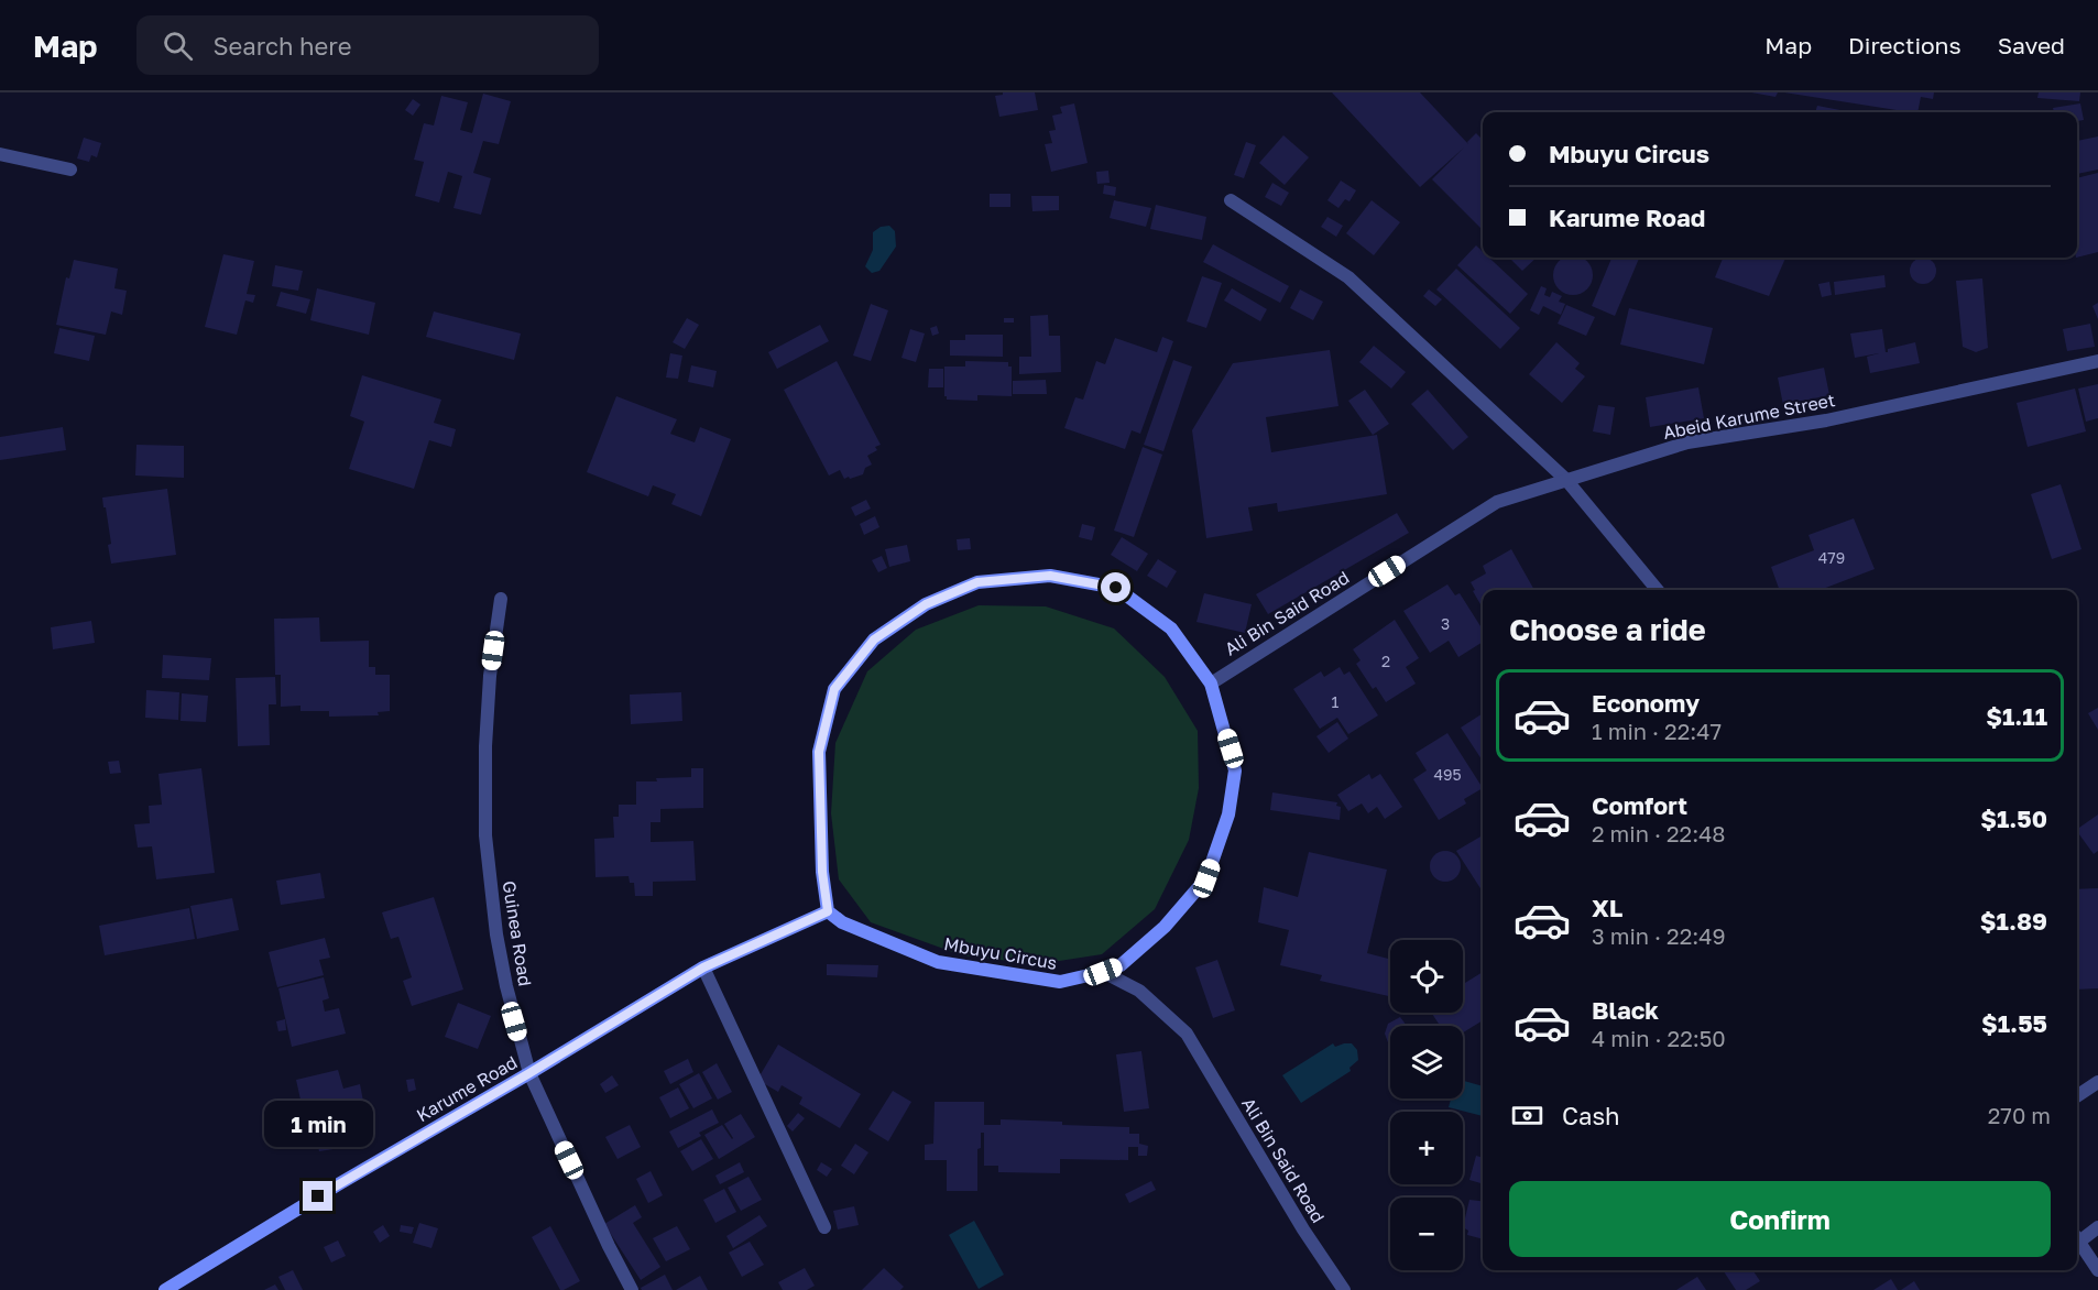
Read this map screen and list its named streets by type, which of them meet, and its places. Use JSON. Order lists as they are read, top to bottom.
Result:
{
  "streets": {
    "street": [
      "Abeid Karume Street",
      "Ali Bin Said Road",
      "Guinea Road",
      "Mbuyu Circus",
      "Karume Road"
    ]
  },
  "crossings": [
    ["Abeid Karume Street", "Ali Bin Said Road"],
    ["Ali Bin Said Road", "Mbuyu Circus"],
    ["Guinea Road", "Karume Road"],
    ["Mbuyu Circus", "Karume Road"]
  ],
  "house_numbers": [
    "479",
    "3",
    "2",
    "1",
    "495"
  ],
  "page": {
    "header": "Map",
    "search": "Search here",
    "nav": ["Map", "Directions", "Saved"],
    "banner": ["Mbuyu Circus", "Karume Road"],
    "heading": "Choose a ride",
    "list": [
      {
        "name": "Economy",
        "note": "1 min · 22:47",
        "value": "$1.11"
      },
      {
        "name": "Comfort",
        "note": "2 min · 22:48",
        "value": "$1.50"
      },
      {
        "name": "XL",
        "note": "3 min · 22:49",
        "value": "$1.89"
      },
      {
        "name": "Black",
        "note": "4 min · 22:50",
        "value": "$1.55"
      }
    ],
    "map_buttons": ["+", "−"],
    "pay": ["Cash", "270 m"],
    "bubble": "1 min",
    "buttons": "Confirm"
  }
}
